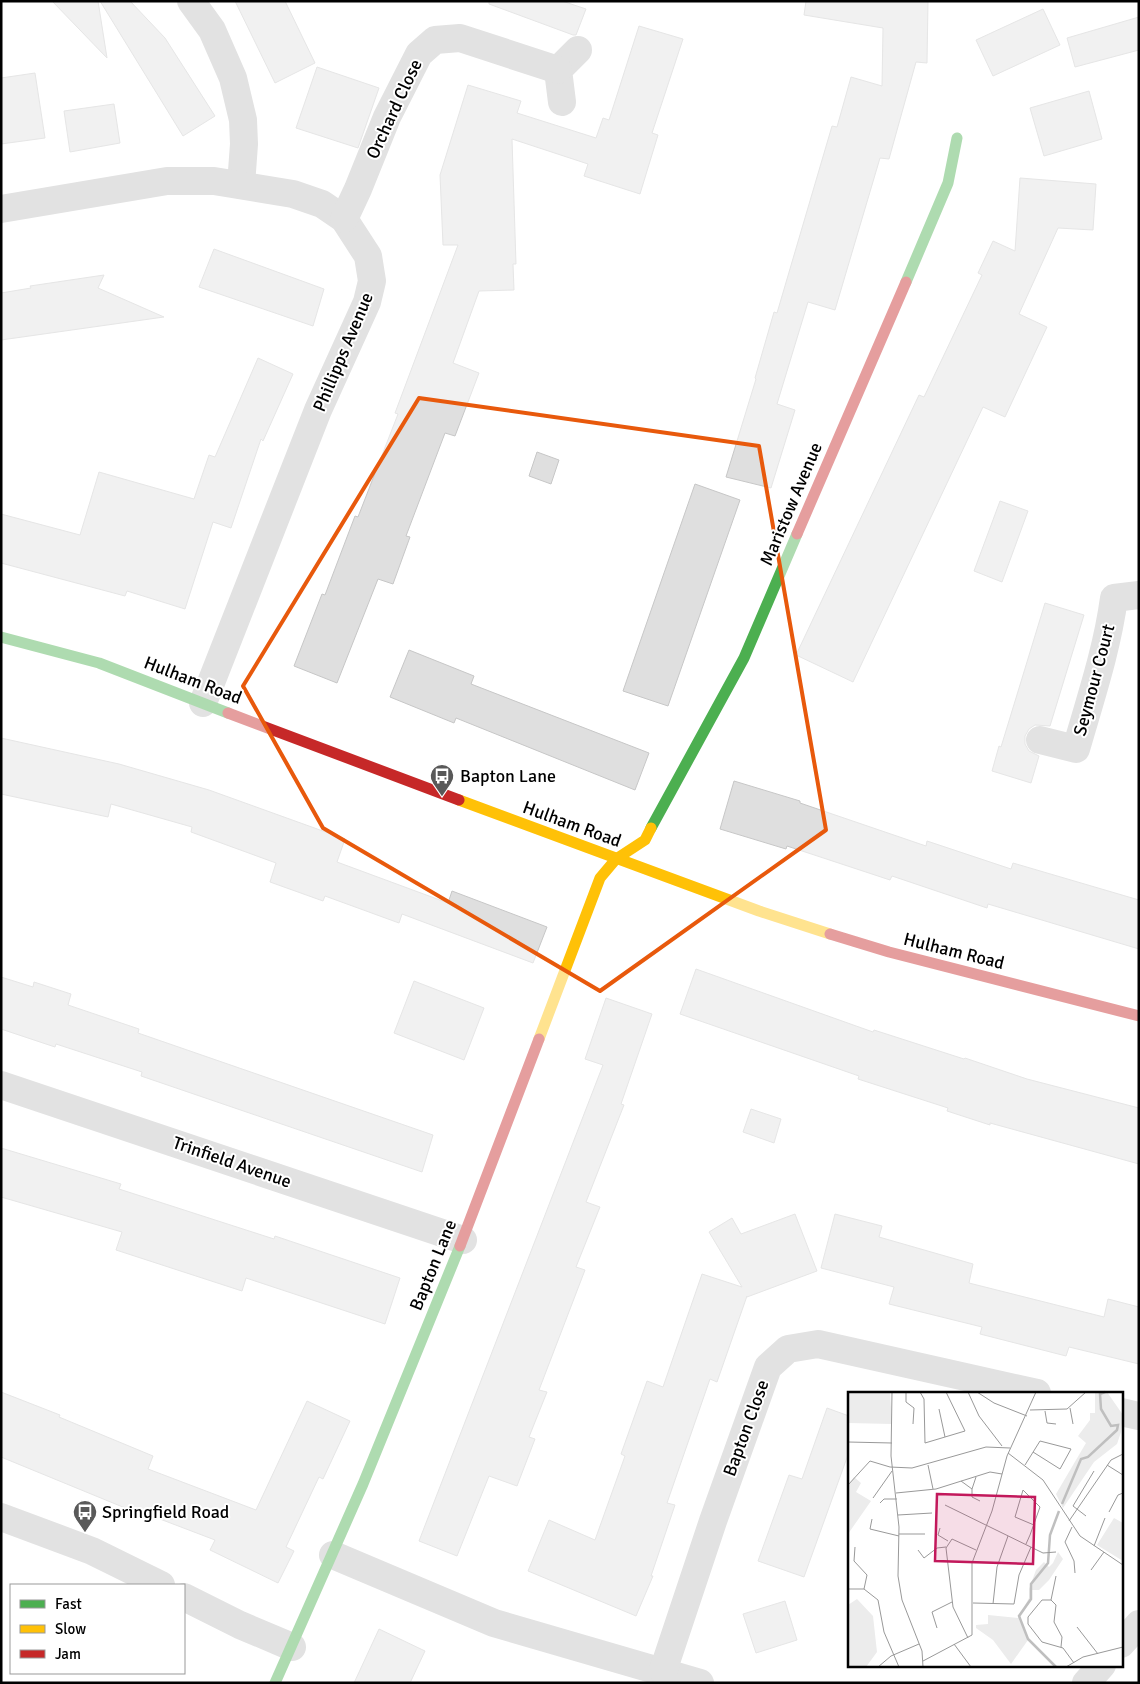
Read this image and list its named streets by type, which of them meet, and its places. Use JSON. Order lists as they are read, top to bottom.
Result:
{
  "streets": {
    "street": [
      "Orchard Close",
      "Phillipps Avenue",
      "Maristow Avenue",
      "Hulham Road",
      "Seymour Court",
      "Trinfield Avenue",
      "Bapton Lane",
      "Bapton Close"
    ]
  },
  "crossings": [
    ["Orchard Close", "Phillipps Avenue"],
    ["Phillipps Avenue", "Hulham Road"],
    ["Maristow Avenue", "Hulham Road"],
    ["Maristow Avenue", "Bapton Lane"],
    ["Hulham Road", "Bapton Lane"],
    ["Trinfield Avenue", "Bapton Lane"]
  ],
  "places": {
    "bus stop": ["Bapton Lane", "Springfield Road"]
  },
  "legend": ["Fast", "Slow", "Jam"]
}
